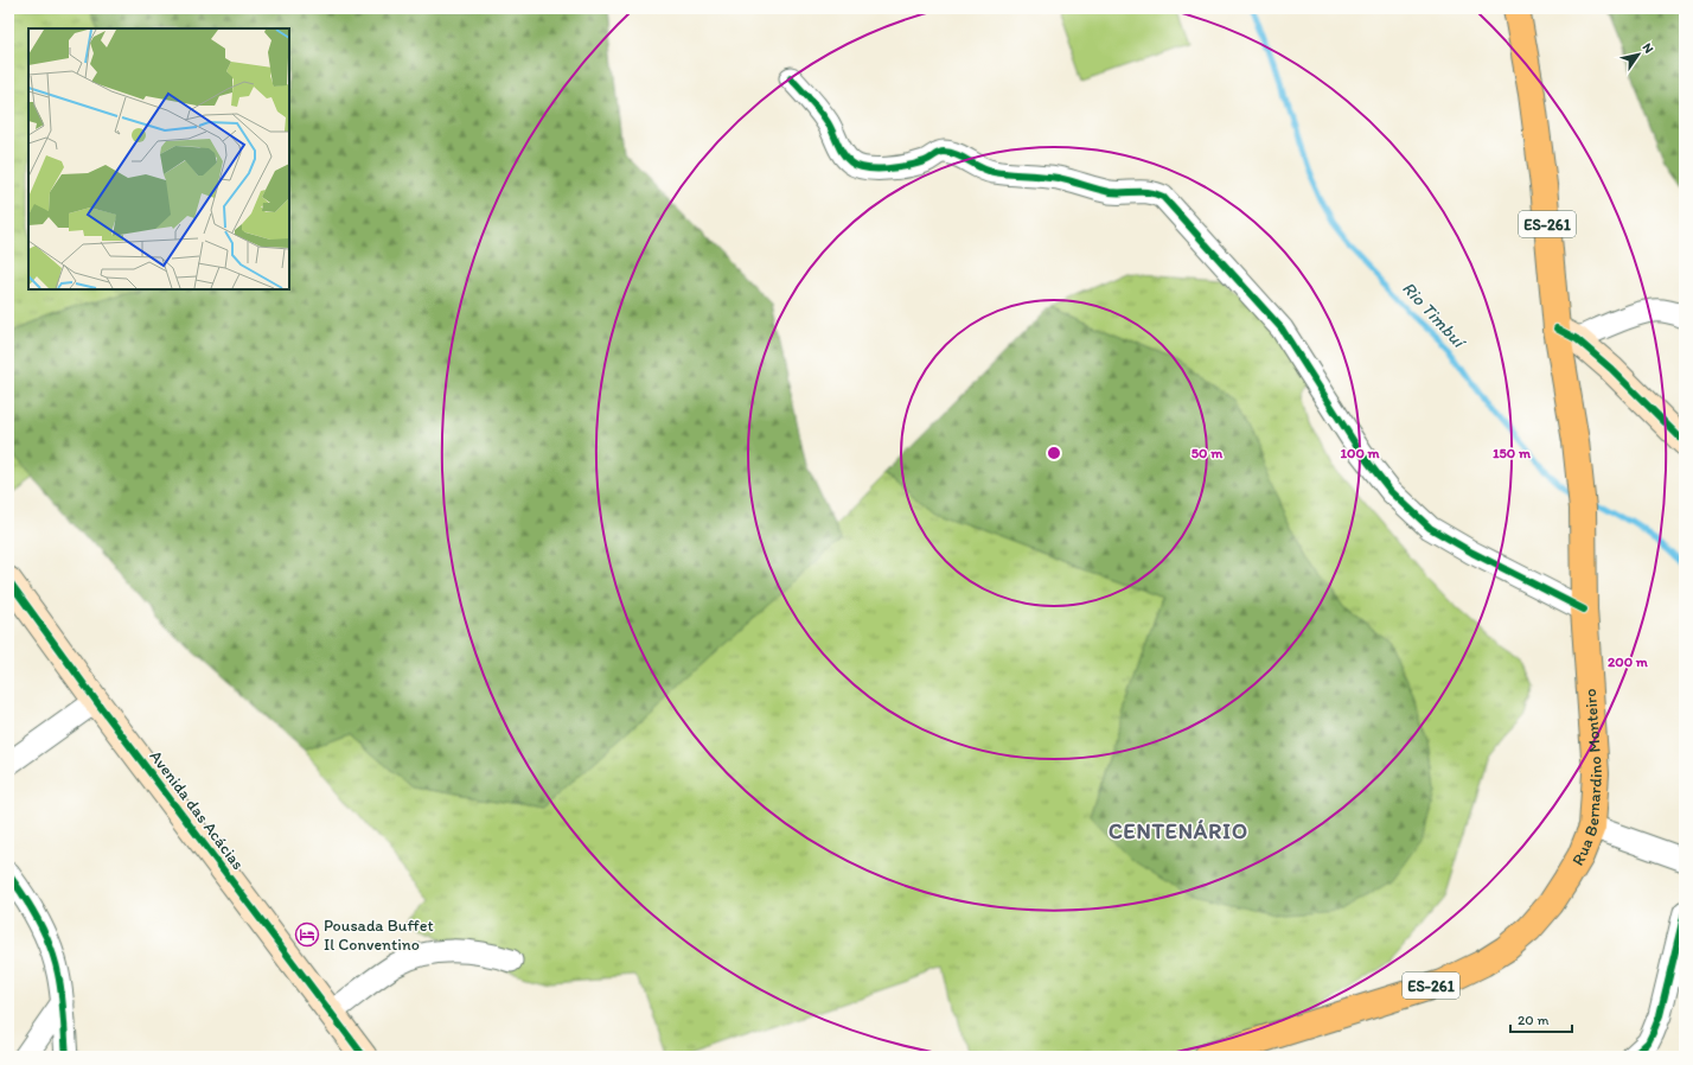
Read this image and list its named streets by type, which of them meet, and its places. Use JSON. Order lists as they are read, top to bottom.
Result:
{
  "streets": {
    "main road": ["ES-261", "Rua Bernardino Monteiro"],
    "street": ["Avenida das Acácias"]
  },
  "districts": ["CENTENÁRIO"],
  "water": ["Rio Timbuí"],
  "places": {
    "hotel": ["Pousada Buffet Il Conventino"]
  },
  "scale_bar": "20 m",
  "north": "top right",
  "rings": [
    "50 m",
    "100 m",
    "150 m",
    "200 m"
  ]
}
